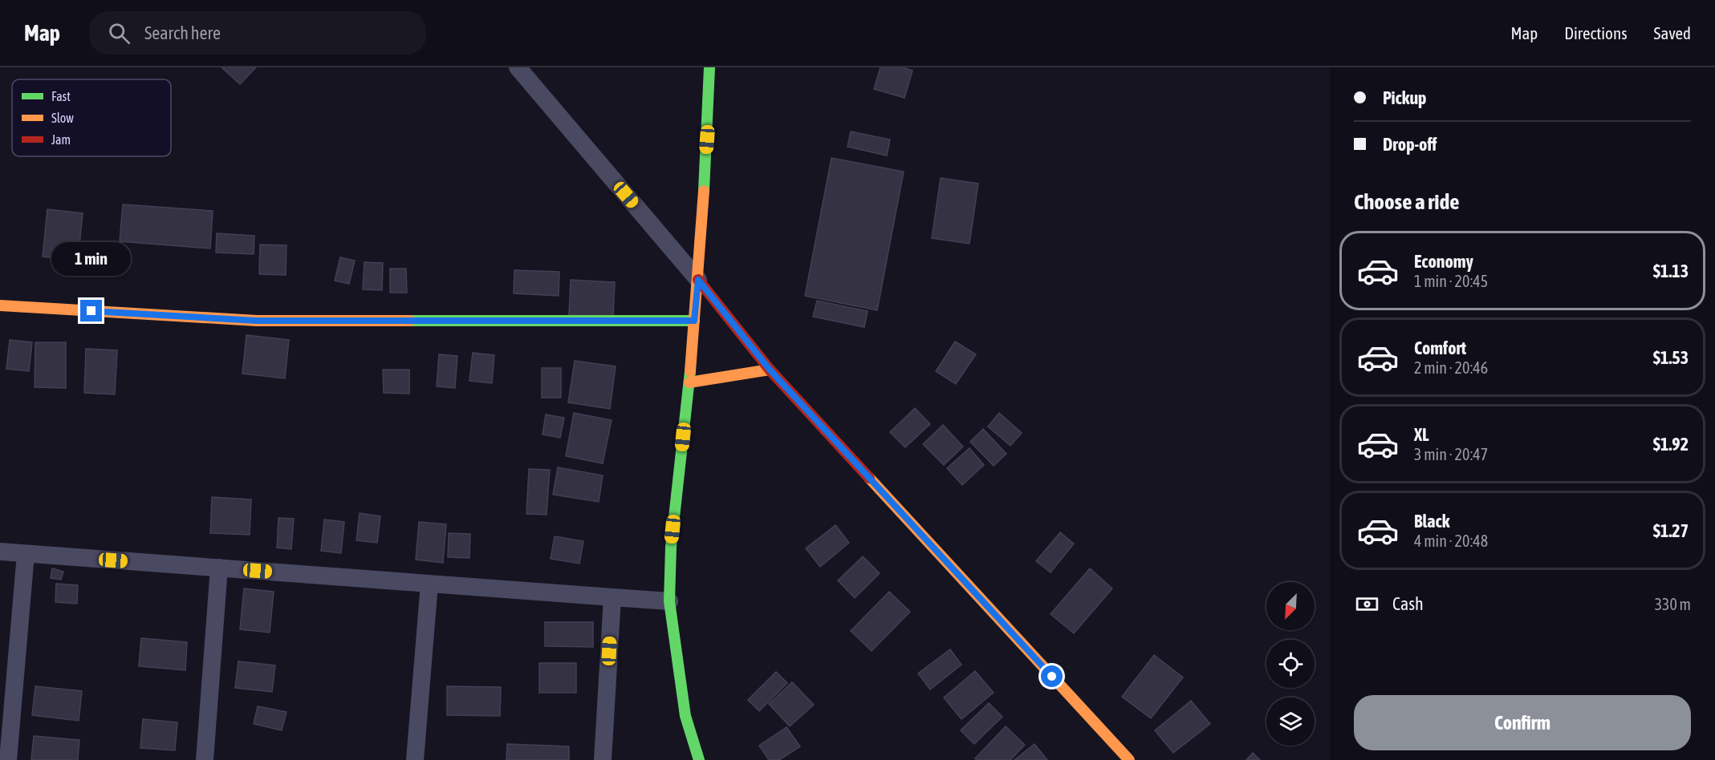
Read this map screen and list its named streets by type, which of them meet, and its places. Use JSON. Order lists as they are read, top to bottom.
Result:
{
  "legend": ["Fast", "Slow", "Jam"],
  "north": "bottom left",
  "page": {
    "header": "Map",
    "search": "Search here",
    "nav": ["Map", "Directions", "Saved"],
    "banner": ["Pickup", "Drop-off"],
    "heading": "Choose a ride",
    "list": [
      {
        "name": "Economy",
        "note": "1 min · 20:45",
        "value": "$1.13"
      },
      {
        "name": "Comfort",
        "note": "2 min · 20:46",
        "value": "$1.53"
      },
      {
        "name": "XL",
        "note": "3 min · 20:47",
        "value": "$1.92"
      },
      {
        "name": "Black",
        "note": "4 min · 20:48",
        "value": "$1.27"
      }
    ],
    "bubble": "1 min",
    "pay": ["Cash", "330 m"],
    "buttons": "Confirm"
  }
}
